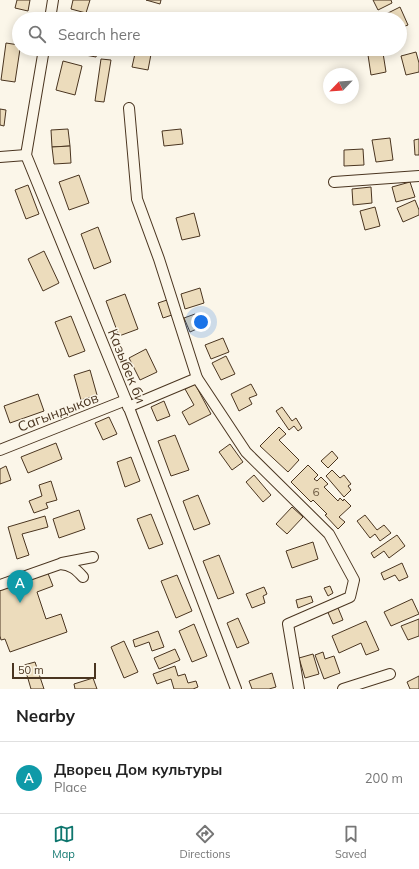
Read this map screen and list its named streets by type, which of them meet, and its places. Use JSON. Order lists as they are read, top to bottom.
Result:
{
  "streets": {
    "street": ["Казыбек би", "Сагындыков"]
  },
  "crossings": [
    ["Казыбек би", "Сагындыков"]
  ],
  "house_numbers": ["6"],
  "scale_bar": "50 m",
  "north": "bottom left",
  "page": {
    "search": "Search here",
    "pins": "A",
    "scale": "50 m",
    "heading": "Nearby",
    "list": [
      {
        "mark": "A",
        "name": "Дворец Дом культуры",
        "note": "Place",
        "value": "200 m"
      }
    ],
    "nav": ["Map", "Directions", "Saved"]
  }
}
